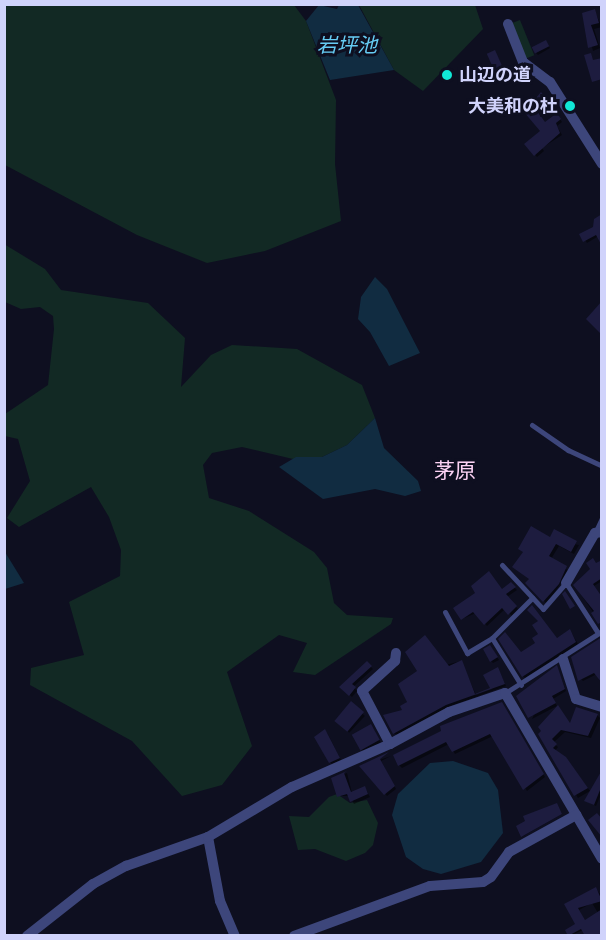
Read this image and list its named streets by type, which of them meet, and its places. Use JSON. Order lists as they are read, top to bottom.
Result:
{
  "districts": ["茅原"],
  "water": ["岩坪池"],
  "places": ["山辺の道", "大美和の杜"]
}
